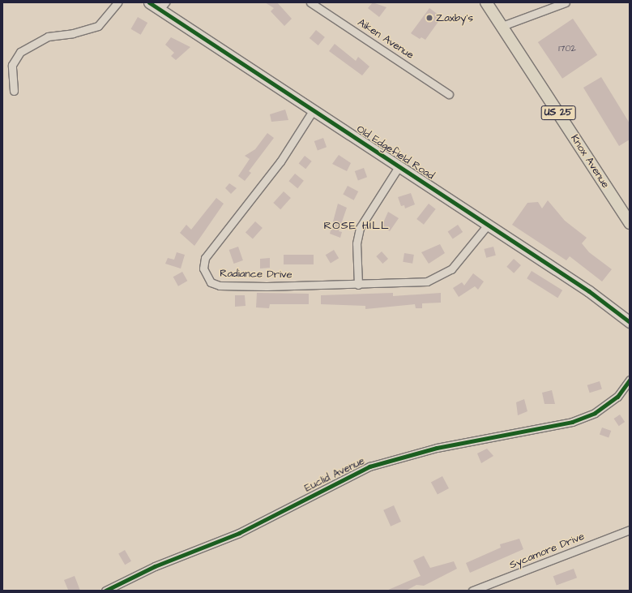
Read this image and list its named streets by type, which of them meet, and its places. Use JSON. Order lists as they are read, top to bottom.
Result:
{
  "streets": {
    "main road": ["US 25", "Knox Avenue"],
    "street": [
      "Aiken Avenue",
      "Old Edgefield Road",
      "Radiance Drive",
      "Euclid Avenue",
      "Sycamore Drive"
    ]
  },
  "crossings": [
    ["Old Edgefield Road", "Radiance Drive"]
  ],
  "districts": ["ROSE HILL"],
  "places": ["Zaxby's"],
  "house_numbers": ["1702"]
}
